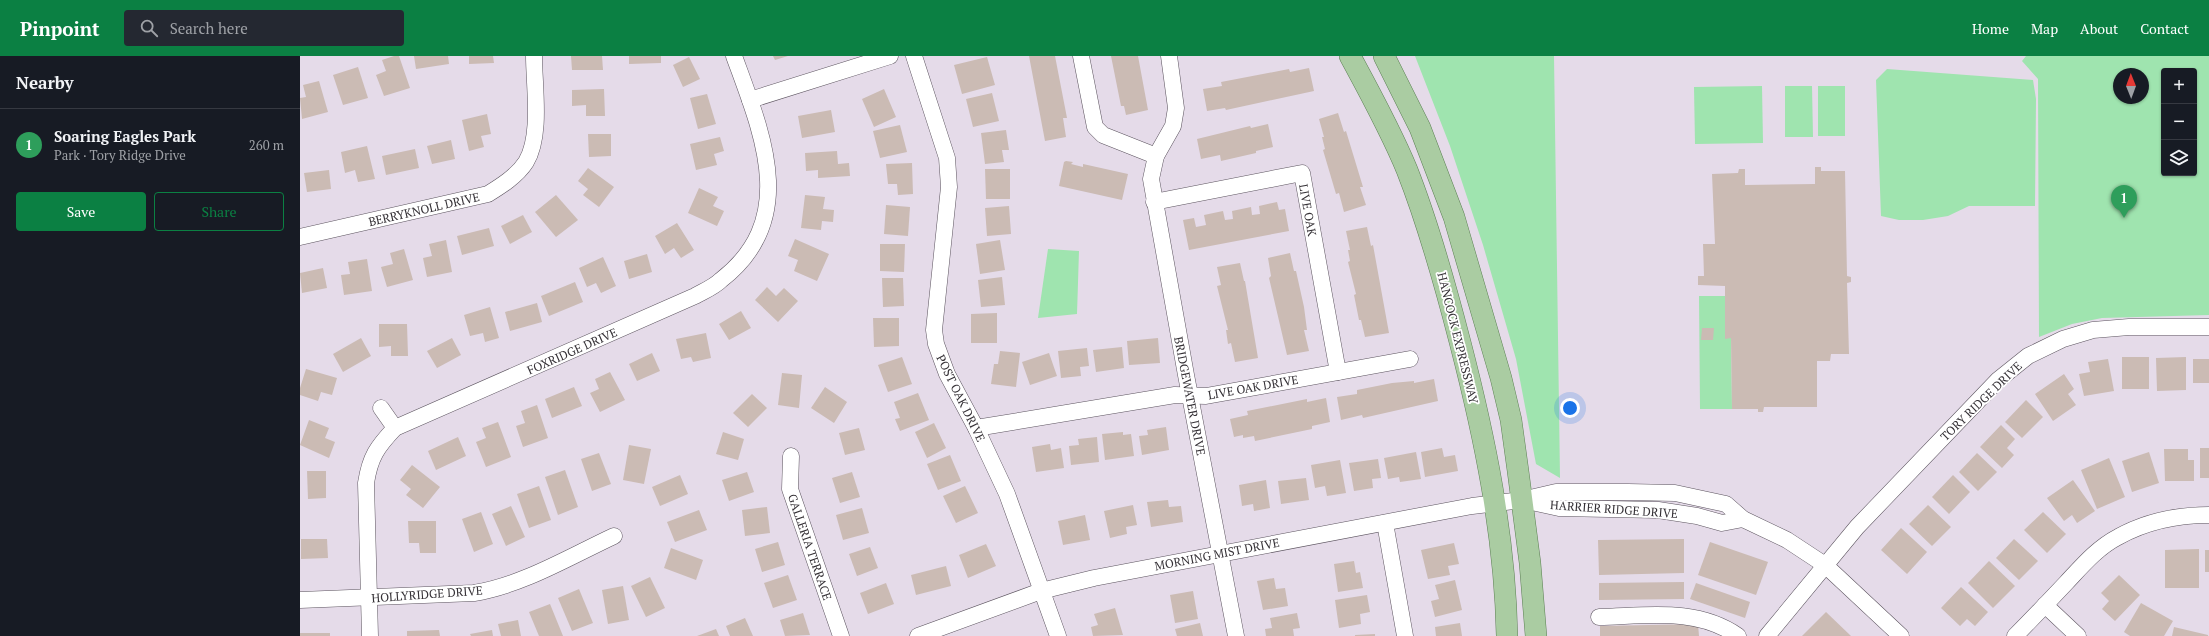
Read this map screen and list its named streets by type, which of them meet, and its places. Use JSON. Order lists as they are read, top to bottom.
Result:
{
  "streets": {
    "main road": ["HANCOCK EXPRESSWAY"],
    "street": [
      "BERRYKNOLL DRIVE",
      "LIVE OAK",
      "FOXRIDGE DRIVE",
      "LIVE OAK DRIVE",
      "BRIDGEWATER DRIVE",
      "POST OAK DRIVE",
      "TORY RIDGE DRIVE",
      "HARRIER RIDGE DRIVE",
      "GALLERIA TERRACE",
      "MORNING MIST DRIVE",
      "HOLLYRIDGE DRIVE"
    ]
  },
  "crossings": [
    ["LIVE OAK", "LIVE OAK DRIVE"],
    ["LIVE OAK", "BRIDGEWATER DRIVE"],
    ["HANCOCK EXPRESSWAY", "MORNING MIST DRIVE"],
    ["FOXRIDGE DRIVE", "HOLLYRIDGE DRIVE"],
    ["LIVE OAK DRIVE", "BRIDGEWATER DRIVE"],
    ["LIVE OAK DRIVE", "POST OAK DRIVE"],
    ["BRIDGEWATER DRIVE", "MORNING MIST DRIVE"],
    ["POST OAK DRIVE", "MORNING MIST DRIVE"],
    ["TORY RIDGE DRIVE", "HARRIER RIDGE DRIVE"],
    ["HARRIER RIDGE DRIVE", "MORNING MIST DRIVE"]
  ],
  "north": "top",
  "page": {
    "header": "Pinpoint",
    "search": "Search here",
    "nav": [
      "Home",
      "Map",
      "About",
      "Contact"
    ],
    "heading": "Nearby",
    "map_buttons": ["+", "−"],
    "list": [
      {
        "mark": "1",
        "name": "Soaring Eagles Park",
        "note": "Park · Tory Ridge Drive",
        "value": "260 m"
      }
    ],
    "buttons": ["Save", "Share"],
    "pins": "1"
  }
}
